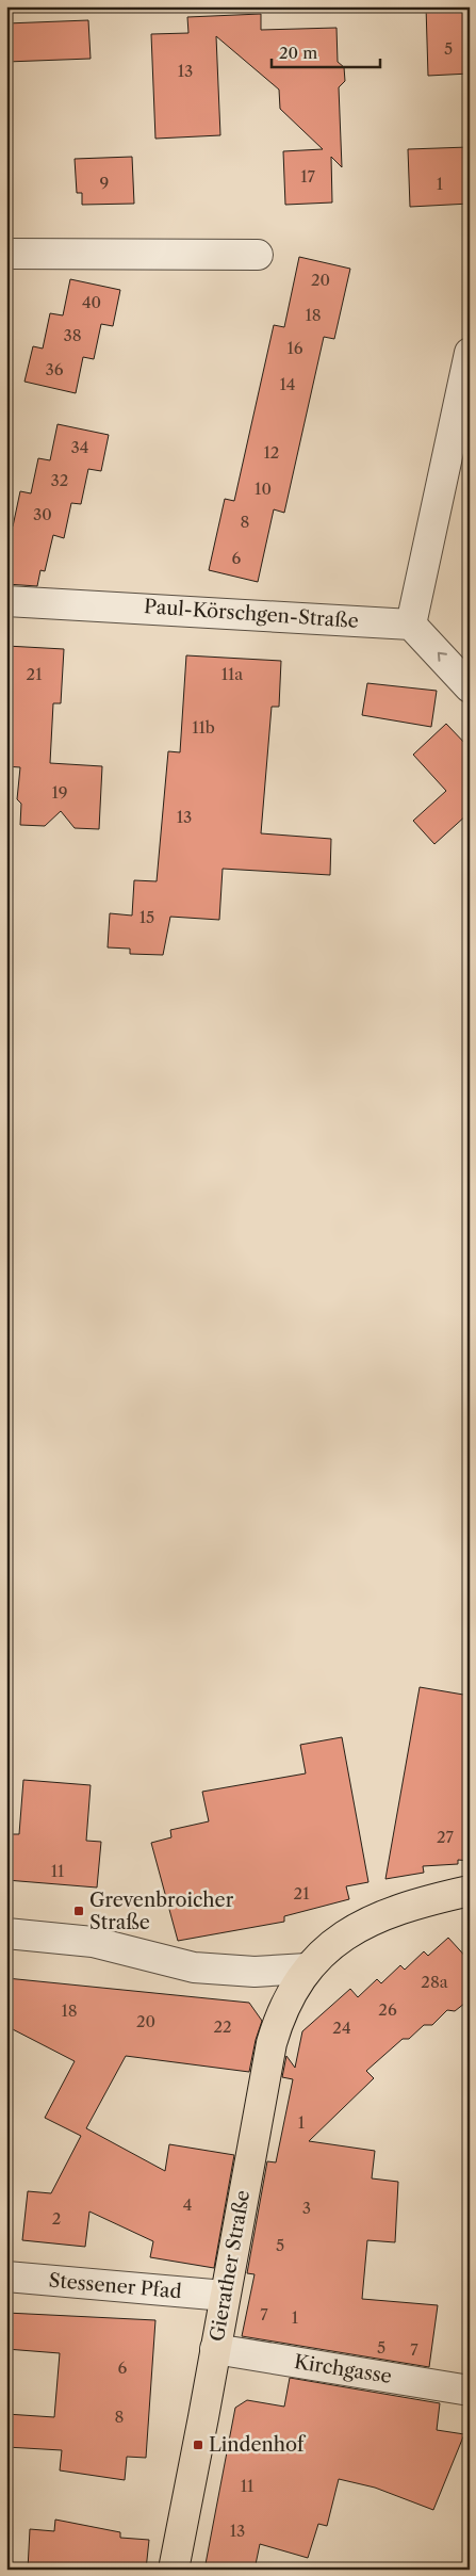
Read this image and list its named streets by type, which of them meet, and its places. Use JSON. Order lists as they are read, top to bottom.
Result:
{
  "streets": {
    "main road": ["Gierather Straße"],
    "street": ["Paul-Körschgen-Straße", "Stessener Pfad", "Kirchgasse"]
  },
  "crossings": [
    ["Gierather Straße", "Stessener Pfad"],
    ["Gierather Straße", "Kirchgasse"]
  ],
  "places": {
    "transit": ["Grevenbroicher Straße", "Lindenhof"]
  },
  "house_numbers": [
    "5",
    "13",
    "17",
    "9",
    "1",
    "20",
    "40",
    "18",
    "38",
    "16",
    "36",
    "14",
    "34",
    "12",
    "32",
    "10",
    "30",
    "8",
    "6",
    "21",
    "11a",
    "11b",
    "19",
    "13",
    "15",
    "27",
    "11",
    "21",
    "28a",
    "26",
    "18",
    "20",
    "22",
    "24",
    "1",
    "4",
    "3",
    "2",
    "5",
    "7",
    "1",
    "5",
    "7",
    "6",
    "8",
    "11",
    "13"
  ],
  "scale_bar": "20 m"
}
